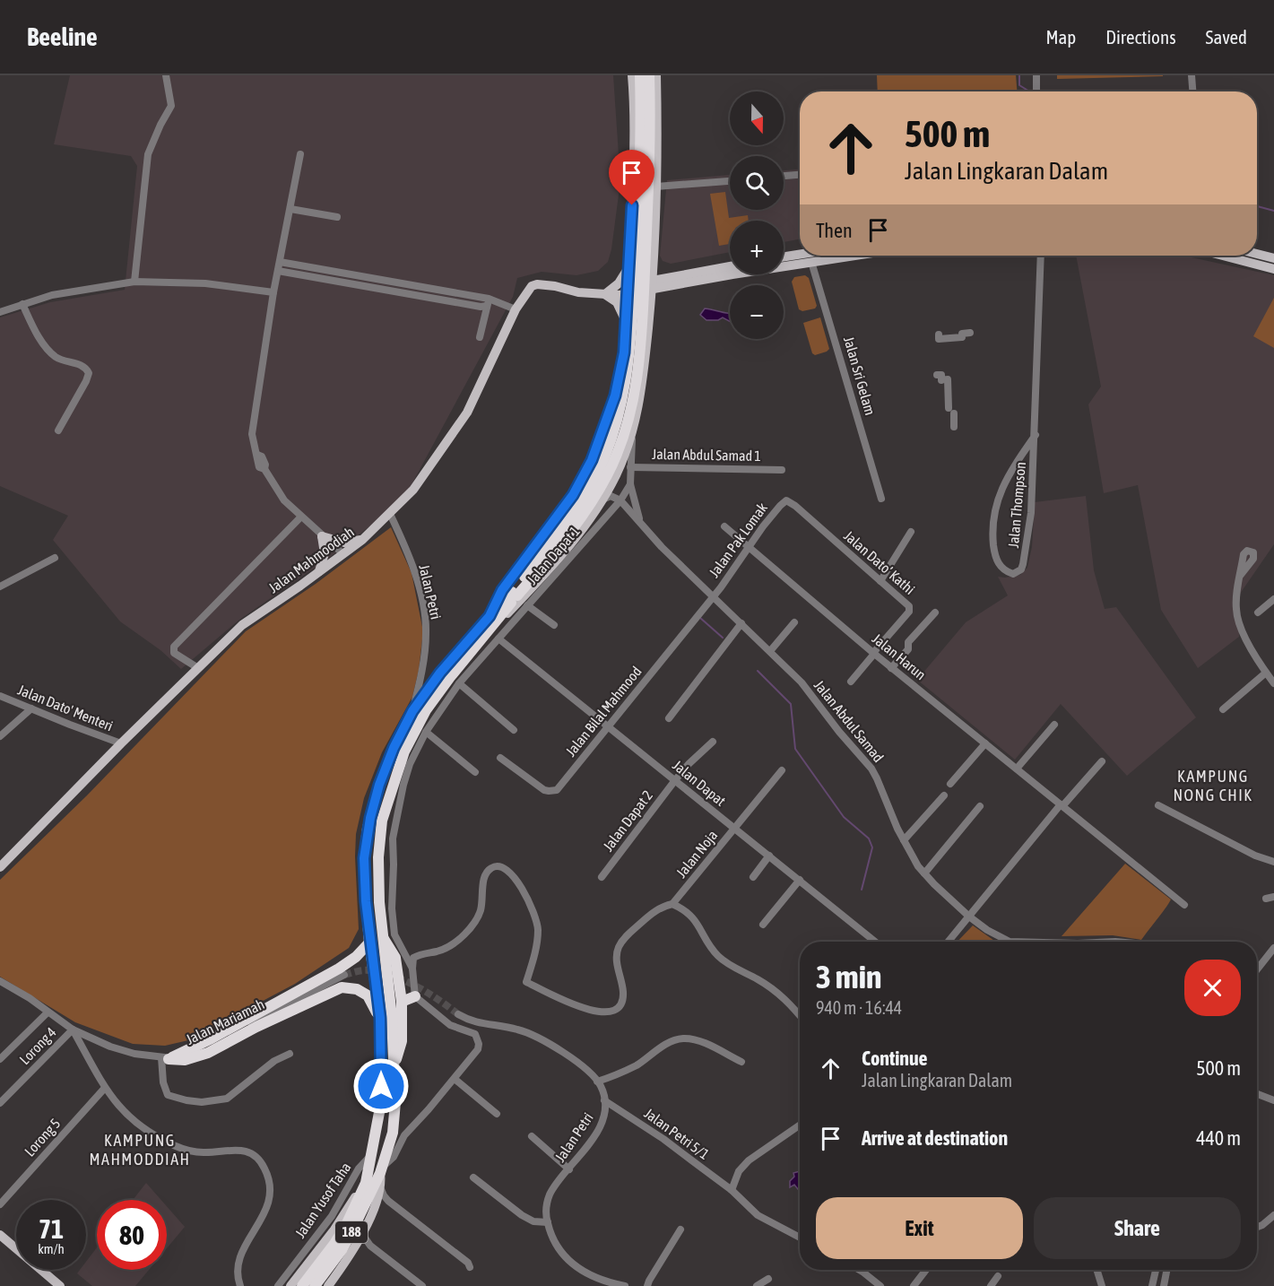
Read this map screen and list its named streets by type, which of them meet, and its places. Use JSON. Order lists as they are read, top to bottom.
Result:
{
  "streets": {
    "highway": ["188"],
    "main road": ["Jalan Mahmoodiah"],
    "street": [
      "Jalan Sri Gelam",
      "Jalan Abdul Samad 1",
      "Jalan Thompson",
      "Jalan Pak Lomak",
      "Jalan Dapat 1",
      "Jalan Dato’ Kathi",
      "Jalan Petri",
      "Jalan Harun",
      "Jalan Dato' Menteri",
      "Jalan Bilal Mahmood",
      "Jalan Abdul Samad",
      "Jalan Dapat",
      "Jalan Dapat 2",
      "Jalan Noja",
      "Jalan Mariamah",
      "Lorong 4",
      "Jalan Petri 5/1",
      "Lorong 5",
      "Jalan Yusof Taha"
    ]
  },
  "crossings": [
    ["Jalan Abdul Samad 1", "Jalan Abdul Samad"],
    ["Jalan Pak Lomak", "Jalan Dato’ Kathi"],
    ["Jalan Pak Lomak", "Jalan Harun"],
    ["Jalan Pak Lomak", "Jalan Bilal Mahmood"],
    ["Jalan Pak Lomak", "Jalan Abdul Samad"],
    ["Jalan Dapat 1", "Jalan Abdul Samad"],
    ["Jalan Dapat 1", "Jalan Dapat"],
    ["Jalan Mahmoodiah", "Jalan Petri"],
    ["Jalan Mahmoodiah", "Jalan Dato' Menteri"],
    ["Jalan Dato’ Kathi", "Jalan Harun"],
    ["Jalan Petri", "Jalan Petri 5/1"],
    ["Jalan Petri", "188"],
    ["Jalan Bilal Mahmood", "Jalan Abdul Samad"],
    ["Jalan Bilal Mahmood", "Jalan Dapat"],
    ["Jalan Dapat", "Jalan Dapat 2"],
    ["Jalan Dapat", "Jalan Noja"],
    ["Jalan Mariamah", "Lorong 4"],
    ["Jalan Yusof Taha", "188"]
  ],
  "districts": ["KAMPUNG NONG CHIK", "KAMPUNG MAHMODDIAH"],
  "north": "bottom",
  "page": {
    "header": "Beeline",
    "nav": ["Map", "Directions", "Saved"],
    "map_buttons": ["+", "−"],
    "turn": ["500 m", "Jalan Lingkaran Dalam"],
    "then": "Then",
    "heading": ["3 min", "940 m · 16:44"],
    "list": [
      {
        "name": "Continue",
        "note": "Jalan Lingkaran Dalam",
        "value": "500 m"
      },
      {
        "name": "Arrive at destination",
        "value": "440 m"
      }
    ],
    "buttons": ["Exit", "Share"],
    "speed": "71 km/h",
    "limit": "80"
  }
}
